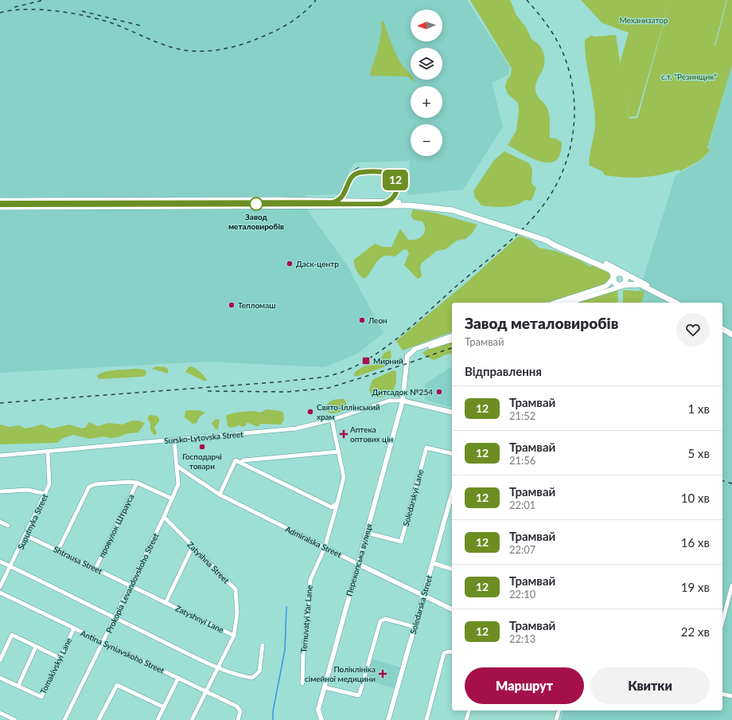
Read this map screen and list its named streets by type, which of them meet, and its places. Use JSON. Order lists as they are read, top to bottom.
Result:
{
  "streets": {
    "street": [
      "Sursko-Lytovska Street",
      "Soledarskyi Lane",
      "Suputnyka Street",
      "провулок Штрауса",
      "Admiralska Street",
      "Shtrausa Street",
      "Перекопська вулиця",
      "Zatyshna Street",
      "Prokopia Levandovskoho Street",
      "Soledarska Street",
      "Zatyshnyi Lane",
      "Ternuvatyi Yar Lane",
      "Antina Syniavskoho Street",
      "Tomakivskyi Lane"
    ]
  },
  "crossings": [
    ["Sursko-Lytovska Street", "Suputnyka Street"],
    ["Sursko-Lytovska Street", "Перекопська вулиця"],
    ["Sursko-Lytovska Street", "Prokopia Levandovskoho Street"],
    ["Sursko-Lytovska Street", "Ternuvatyi Yar Lane"],
    ["Soledarskyi Lane", "Перекопська вулиця"],
    ["Suputnyka Street", "Shtrausa Street"],
    ["провулок Штрауса", "Shtrausa Street"],
    ["Admiralska Street", "Перекопська вулиця"],
    ["Admiralska Street", "Prokopia Levandovskoho Street"],
    ["Admiralska Street", "Soledarska Street"],
    ["Admiralska Street", "Ternuvatyi Yar Lane"],
    ["Shtrausa Street", "Prokopia Levandovskoho Street"],
    ["Shtrausa Street", "Zatyshnyi Lane"],
    ["Zatyshna Street", "Prokopia Levandovskoho Street"],
    ["Zatyshna Street", "Zatyshnyi Lane"],
    ["Zatyshna Street", "Antina Syniavskoho Street"],
    ["Prokopia Levandovskoho Street", "Zatyshnyi Lane"],
    ["Prokopia Levandovskoho Street", "Antina Syniavskoho Street"],
    ["Antina Syniavskoho Street", "Tomakivskyi Lane"]
  ],
  "parks": ["Механизатор", "с.т. \"Резинщик\""],
  "places": {
    "other": [
      "Завод металовиробів",
      "Даск-центр",
      "Тепломаш",
      "Леон",
      "Дитсадок №254",
      "Свято-Іллінський храм",
      "Господарчі товари"
    ],
    "transit": ["Мирний"],
    "health": ["Аптека оптових цін", "Поліклініка сімейної медицини"]
  },
  "lines": ["tram line 12"],
  "north": "left",
  "page": {
    "on_map": "12",
    "map_buttons": ["+", "−"],
    "heading": [
      ["Завод металовиробів", "Трамвай"],
      "Відправлення"
    ],
    "list": [
      {
        "mark": "12",
        "name": "Трамвай",
        "note": "21:52",
        "value": "1 хв"
      },
      {
        "mark": "12",
        "name": "Трамвай",
        "note": "21:56",
        "value": "5 хв"
      },
      {
        "mark": "12",
        "name": "Трамвай",
        "note": "22:01",
        "value": "10 хв"
      },
      {
        "mark": "12",
        "name": "Трамвай",
        "note": "22:07",
        "value": "16 хв"
      },
      {
        "mark": "12",
        "name": "Трамвай",
        "note": "22:10",
        "value": "19 хв"
      },
      {
        "mark": "12",
        "name": "Трамвай",
        "note": "22:13",
        "value": "22 хв"
      }
    ],
    "buttons": ["Маршрут", "Квитки"]
  }
}
